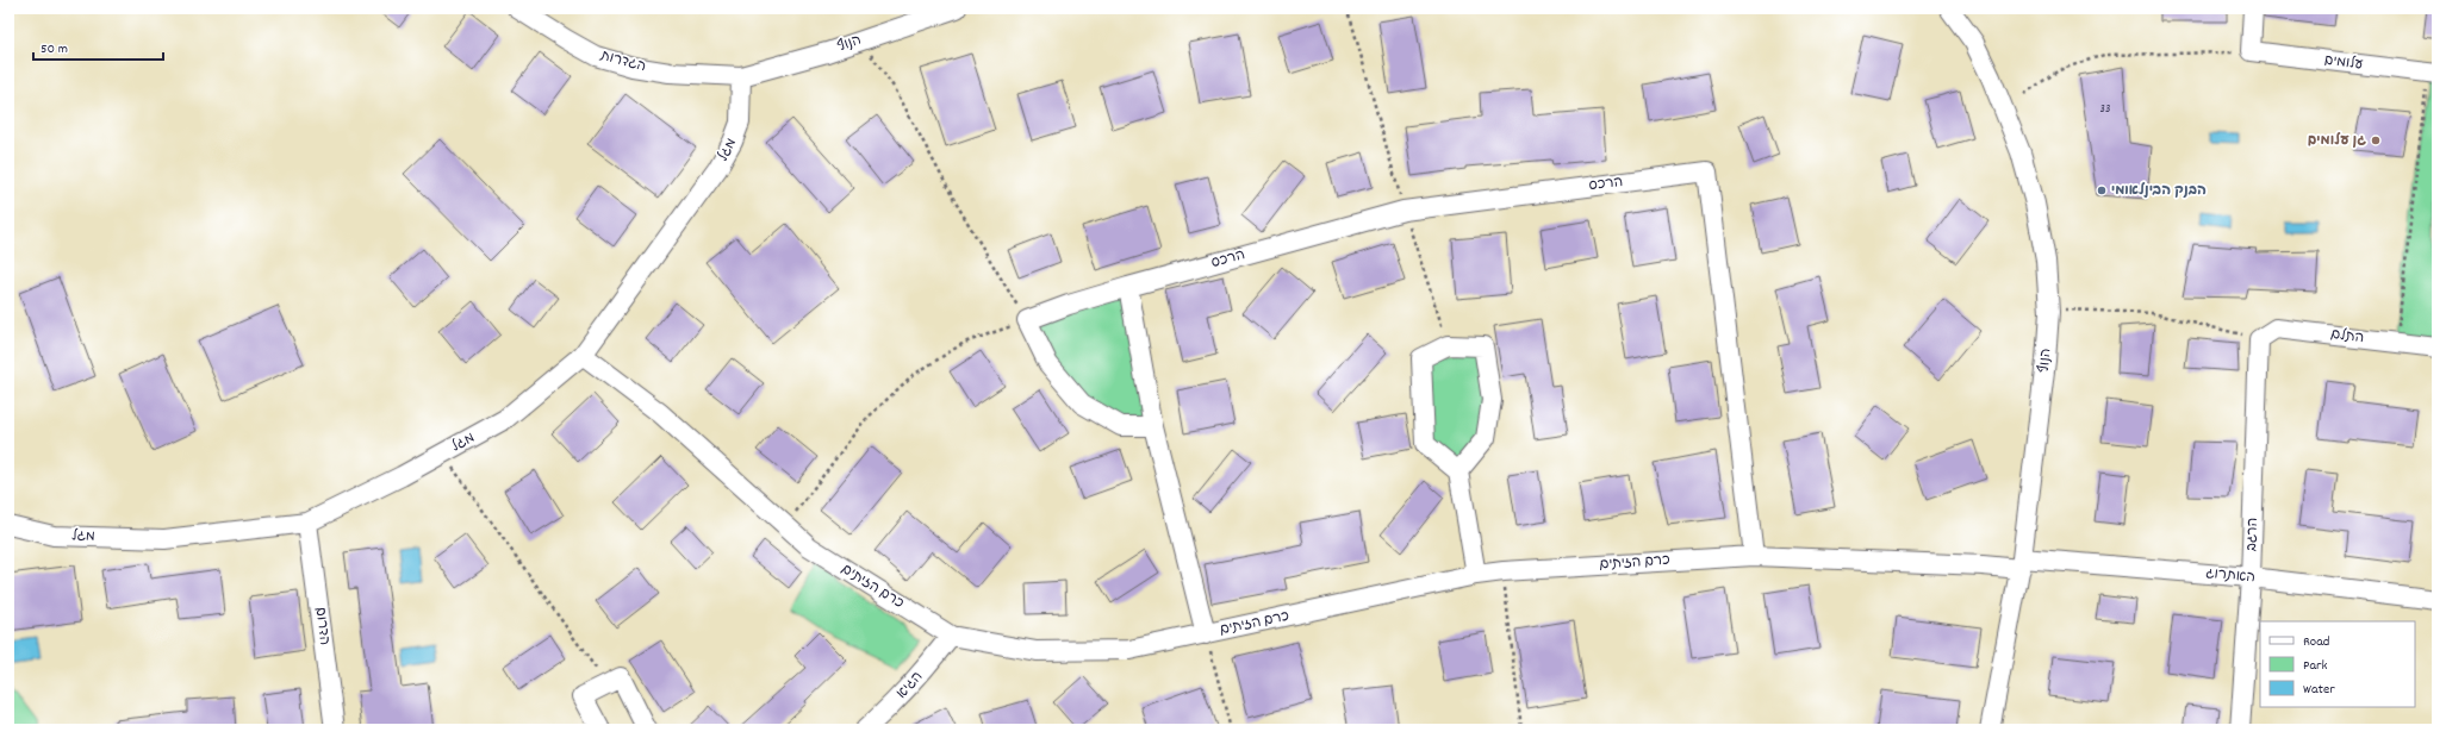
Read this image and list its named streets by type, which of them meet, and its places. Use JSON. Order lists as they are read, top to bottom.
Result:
{
  "streets": {
    "street": [
      "הנוף",
      "הגדרות",
      "עלומים",
      "מגל",
      "הרכס",
      "התלם",
      "הרגב",
      "כרם הזיתים",
      "האתרוג",
      "הדרום",
      "הגיא"
    ]
  },
  "crossings": [
    ["הנוף", "הגדרות"],
    ["הנוף", "מגל"],
    ["הנוף", "כרם הזיתים"],
    ["הנוף", "האתרוג"],
    ["הגדרות", "מגל"],
    ["מגל", "כרם הזיתים"],
    ["מגל", "הדרום"],
    ["הרכס", "כרם הזיתים"],
    ["התלם", "הרגב"],
    ["הרגב", "האתרוג"],
    ["כרם הזיתים", "האתרוג"],
    ["כרם הזיתים", "הגיא"]
  ],
  "places": ["גן עלומים", "הבנק הבינלאומי"],
  "house_numbers": ["33"],
  "legend": ["Road", "Park", "Water"],
  "scale_bar": "50 m"
}
